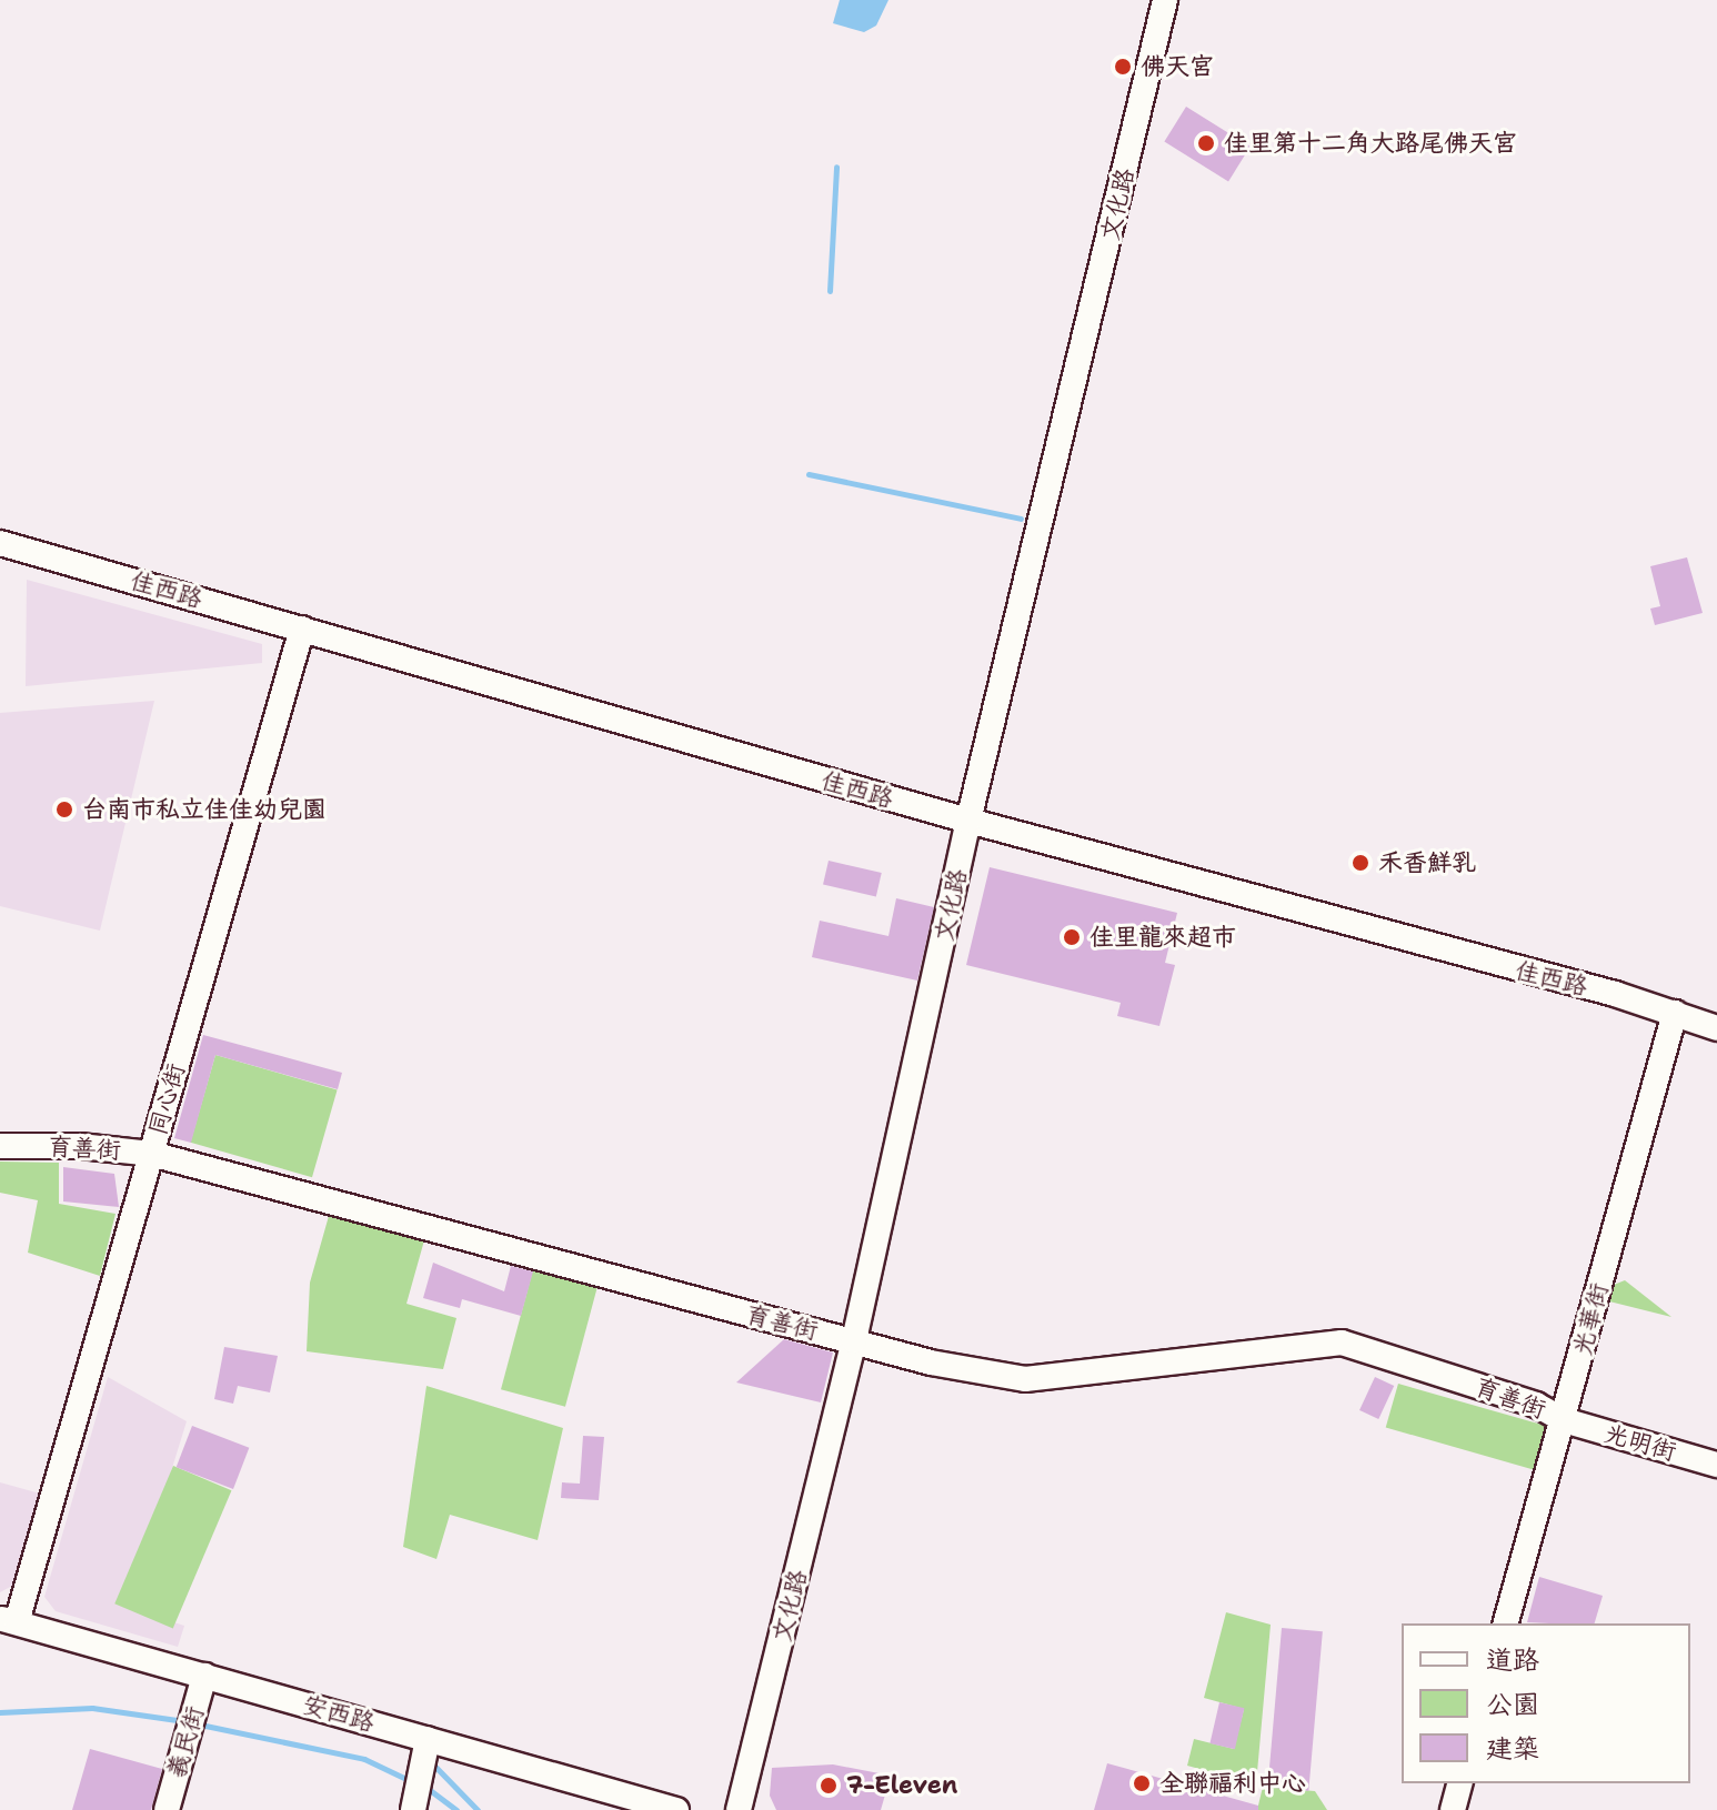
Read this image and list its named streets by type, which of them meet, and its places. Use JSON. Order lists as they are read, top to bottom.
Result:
{
  "streets": {
    "street": [
      "文化路",
      "佳西路",
      "同心街",
      "育善街",
      "光華街",
      "光明街",
      "安西路",
      "義民街"
    ]
  },
  "crossings": [
    ["文化路", "佳西路"],
    ["文化路", "育善街"],
    ["佳西路", "同心街"],
    ["佳西路", "光華街"],
    ["同心街", "育善街"],
    ["同心街", "安西路"],
    ["育善街", "光華街"],
    ["育善街", "光明街"],
    ["光華街", "光明街"],
    ["安西路", "義民街"]
  ],
  "places": [
    "佛天宮",
    "佳里第十二角大路尾佛天宮",
    "台南市私立佳佳幼兒園",
    "禾香鮮乳",
    "佳里龍來超市",
    "全聯福利中心",
    "7-Eleven"
  ],
  "legend": ["道路", "公園", "建築"]
}
